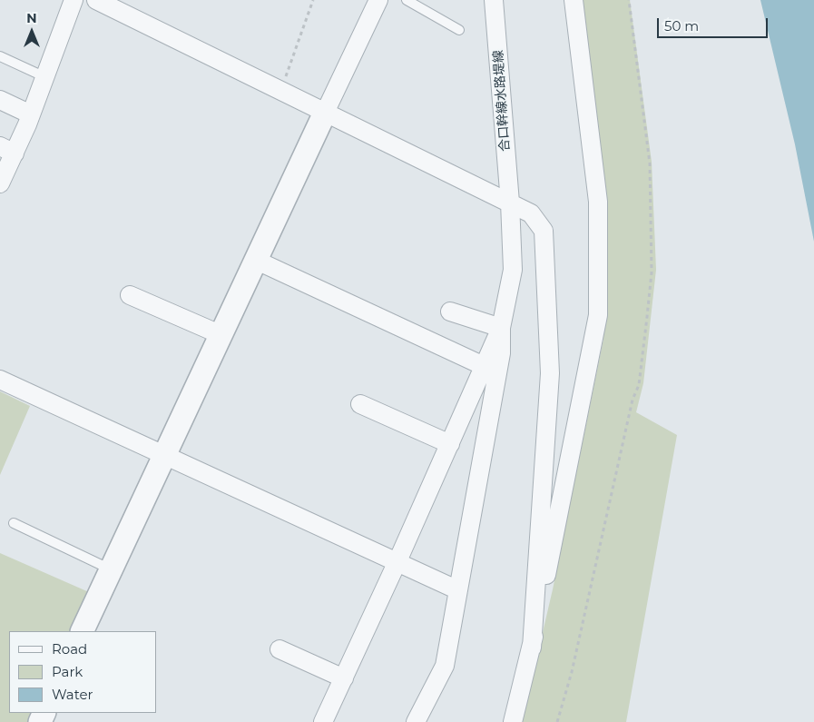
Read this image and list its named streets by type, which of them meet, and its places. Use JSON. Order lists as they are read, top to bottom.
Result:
{
  "streets": {
    "street": ["合口幹線水路堤線"]
  },
  "legend": ["Road", "Park", "Water"],
  "scale_bar": "50 m",
  "north": "top"
}
